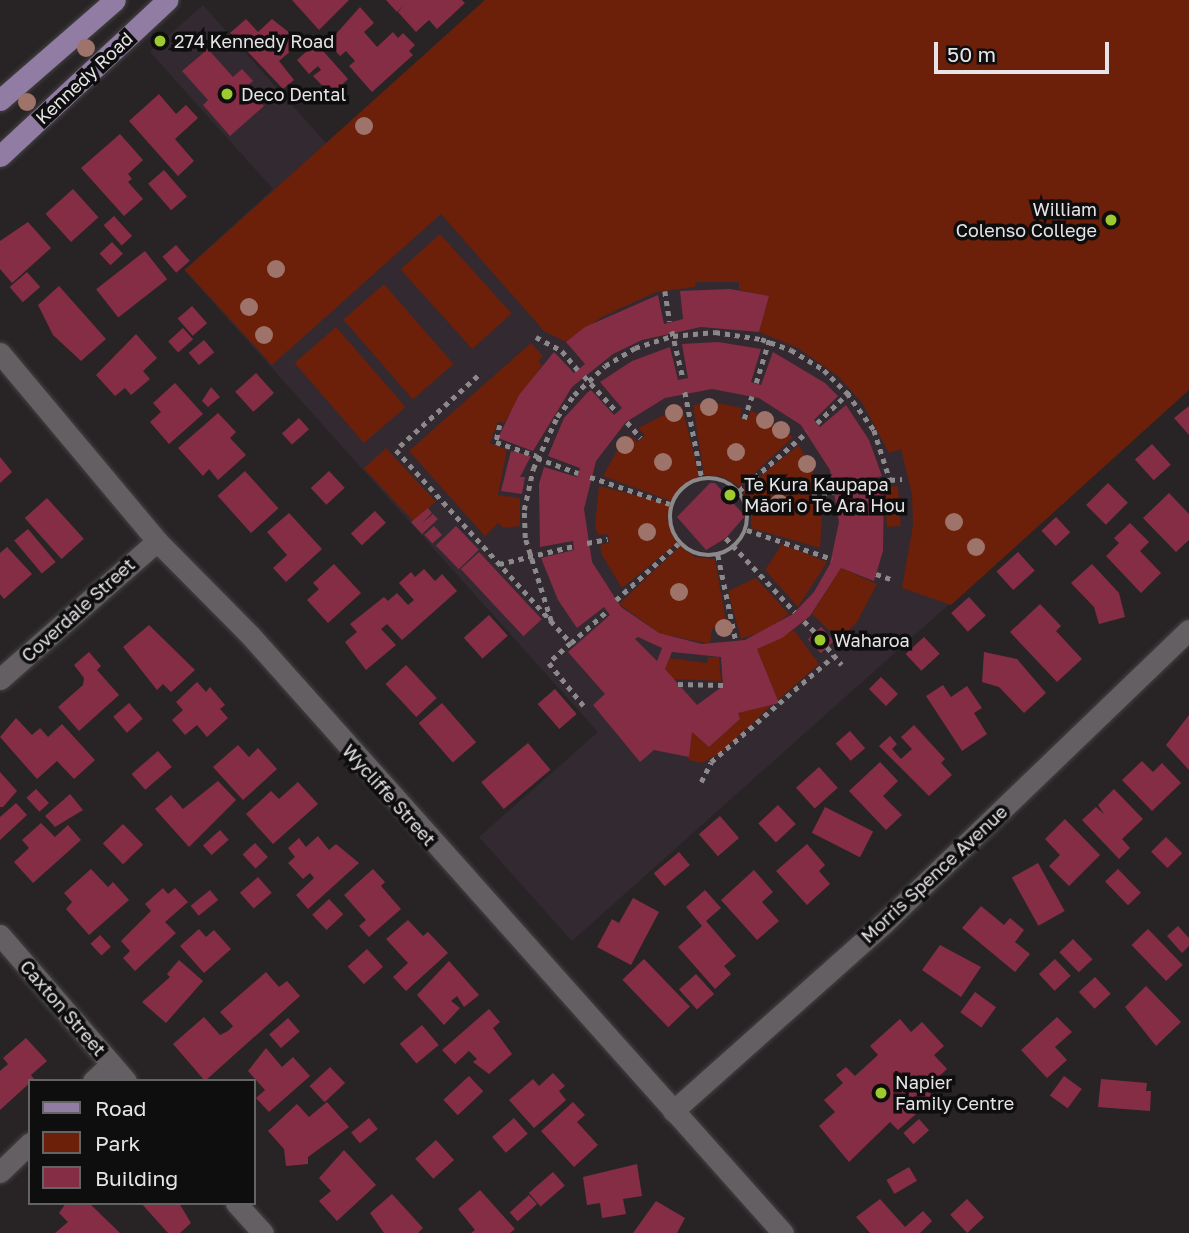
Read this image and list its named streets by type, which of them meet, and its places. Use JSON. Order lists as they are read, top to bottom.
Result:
{
  "streets": {
    "main road": ["Kennedy Road"],
    "street": [
      "Coverdale Street",
      "Wycliffe Street",
      "Morris Spence Avenue",
      "Caxton Street"
    ]
  },
  "crossings": [
    ["Coverdale Street", "Wycliffe Street"],
    ["Wycliffe Street", "Morris Spence Avenue"]
  ],
  "places": [
    "274 Kennedy Road",
    "Deco Dental",
    "William Colenso College",
    "Te Kura Kaupapa Māori o Te Ara Hou",
    "Waharoa",
    "Napier Family Centre"
  ],
  "legend": ["Road", "Park", "Building"],
  "scale_bar": "50 m"
}
